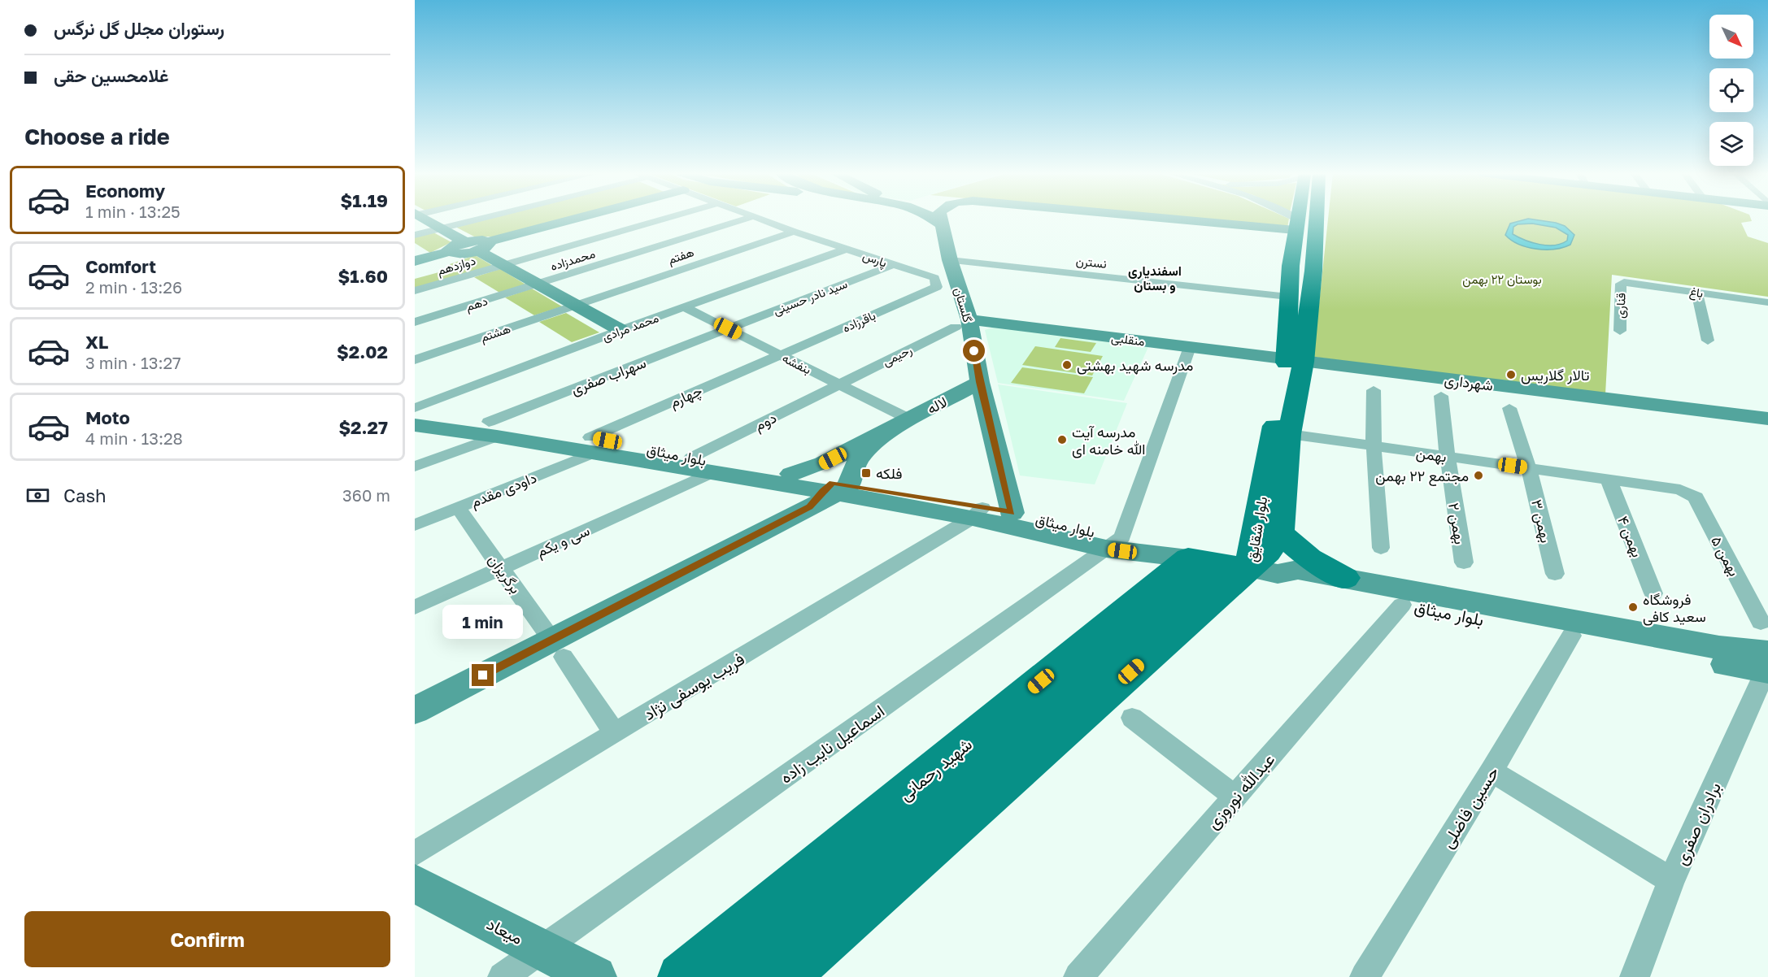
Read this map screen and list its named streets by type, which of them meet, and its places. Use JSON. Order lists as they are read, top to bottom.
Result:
{
  "streets": {
    "main road": ["بلوار شقایق", "شهید رحمانی"],
    "street": [
      "هفتم",
      "پارس",
      "محمدزاده",
      "نسترن",
      "دوازدهم",
      "باغ",
      "سید نادر حسینی",
      "دهم",
      "گلستان",
      "قناری",
      "باقرزاده",
      "محمد مرادی",
      "هشتم",
      "منقلبی",
      "رحیمی",
      "بنفشه",
      "سهراب صفری",
      "شهرداری",
      "چهارم",
      "لاله",
      "دوم",
      "بلوار میثاق",
      "بهمن",
      "داودی مقدم",
      "بهمن ۳",
      "بهمن ۲",
      "بهمن ۴",
      "سی و یکم",
      "بهمن ۵",
      "برگریزان",
      "فریب یوسفی نژاد",
      "اسماعیل نایب زاده",
      "عبدالله نوروزی",
      "حسین فاضلی",
      "برادران صفری",
      "میعاد"
    ]
  },
  "crossings": [
    ["هفتم", "پارس"],
    ["هفتم", "هشتم"],
    ["پارس", "سید نادر حسینی"],
    ["پارس", "باقرزاده"],
    ["پارس", "محمد مرادی"],
    ["محمدزاده", "دهم"],
    ["نسترن", "گلستان"],
    ["نسترن", "بلوار شقایق"],
    ["باغ", "قناری"],
    ["سید نادر حسینی", "بنفشه"],
    ["سید نادر حسینی", "سهراب صفری"],
    ["گلستان", "منقلبی"],
    ["گلستان", "رحیمی"],
    ["گلستان", "لاله"],
    ["گلستان", "بلوار میثاق"],
    ["باقرزاده", "بنفشه"],
    ["باقرزاده", "چهارم"],
    ["محمد مرادی", "بنفشه"],
    ["محمد مرادی", "بلوار میثاق"],
    ["منقلبی", "رحیمی"],
    ["منقلبی", "شهرداری"],
    ["منقلبی", "بلوار شقایق"],
    ["رحیمی", "بنفشه"],
    ["رحیمی", "دوم"],
    ["بنفشه", "سهراب صفری"],
    ["بنفشه", "چهارم"],
    ["بنفشه", "لاله"],
    ["بنفشه", "دوم"],
    ["سهراب صفری", "بلوار میثاق"],
    ["شهرداری", "بلوار شقایق"],
    ["چهارم", "بلوار میثاق"],
    ["چهارم", "داودی مقدم"],
    ["دوم", "بلوار میثاق"],
    ["بلوار میثاق", "داودی مقدم"],
    ["بلوار میثاق", "بلوار شقایق"],
    ["بلوار میثاق", "سی و یکم"],
    ["بلوار میثاق", "فریب یوسفی نژاد"],
    ["بلوار میثاق", "اسماعیل نایب زاده"],
    ["بلوار میثاق", "شهید رحمانی"],
    ["بلوار میثاق", "عبدالله نوروزی"],
    ["بلوار میثاق", "حسین فاضلی"],
    ["بلوار میثاق", "برادران صفری"],
    ["بهمن", "بهمن ۳"],
    ["بهمن", "بهمن ۲"],
    ["بهمن", "بلوار شقایق"],
    ["بهمن", "بهمن ۴"],
    ["بهمن", "بهمن ۵"],
    ["داودی مقدم", "برگریزان"],
    ["بلوار شقایق", "شهید رحمانی"],
    ["سی و یکم", "برگریزان"],
    ["برگریزان", "فریب یوسفی نژاد"],
    ["اسماعیل نایب زاده", "میعاد"]
  ],
  "districts": ["اسفندیاری و بستان"],
  "parks": ["بوستان ۲۲ بهمن"],
  "places": {
    "other": [
      "مدرسه شهید بهشتی",
      "تالار گلاریس",
      "مدرسه آیت الله خامنه ای",
      "مجتمع ۲۲ بهمن",
      "فروشگاه سعید کافی"
    ],
    "transit": ["فلکه"]
  },
  "north": "bottom right",
  "page": {
    "banner": ["رستوران مجلل گل نرگس", "غلامحسین حقی"],
    "heading": "Choose a ride",
    "list": [
      {
        "name": "Economy",
        "note": "1 min · 13:25",
        "value": "$1.19"
      },
      {
        "name": "Comfort",
        "note": "2 min · 13:26",
        "value": "$1.60"
      },
      {
        "name": "XL",
        "note": "3 min · 13:27",
        "value": "$2.02"
      },
      {
        "name": "Moto",
        "note": "4 min · 13:28",
        "value": "$2.27"
      }
    ],
    "pay": ["Cash", "360 m"],
    "bubble": "1 min",
    "buttons": "Confirm"
  }
}
